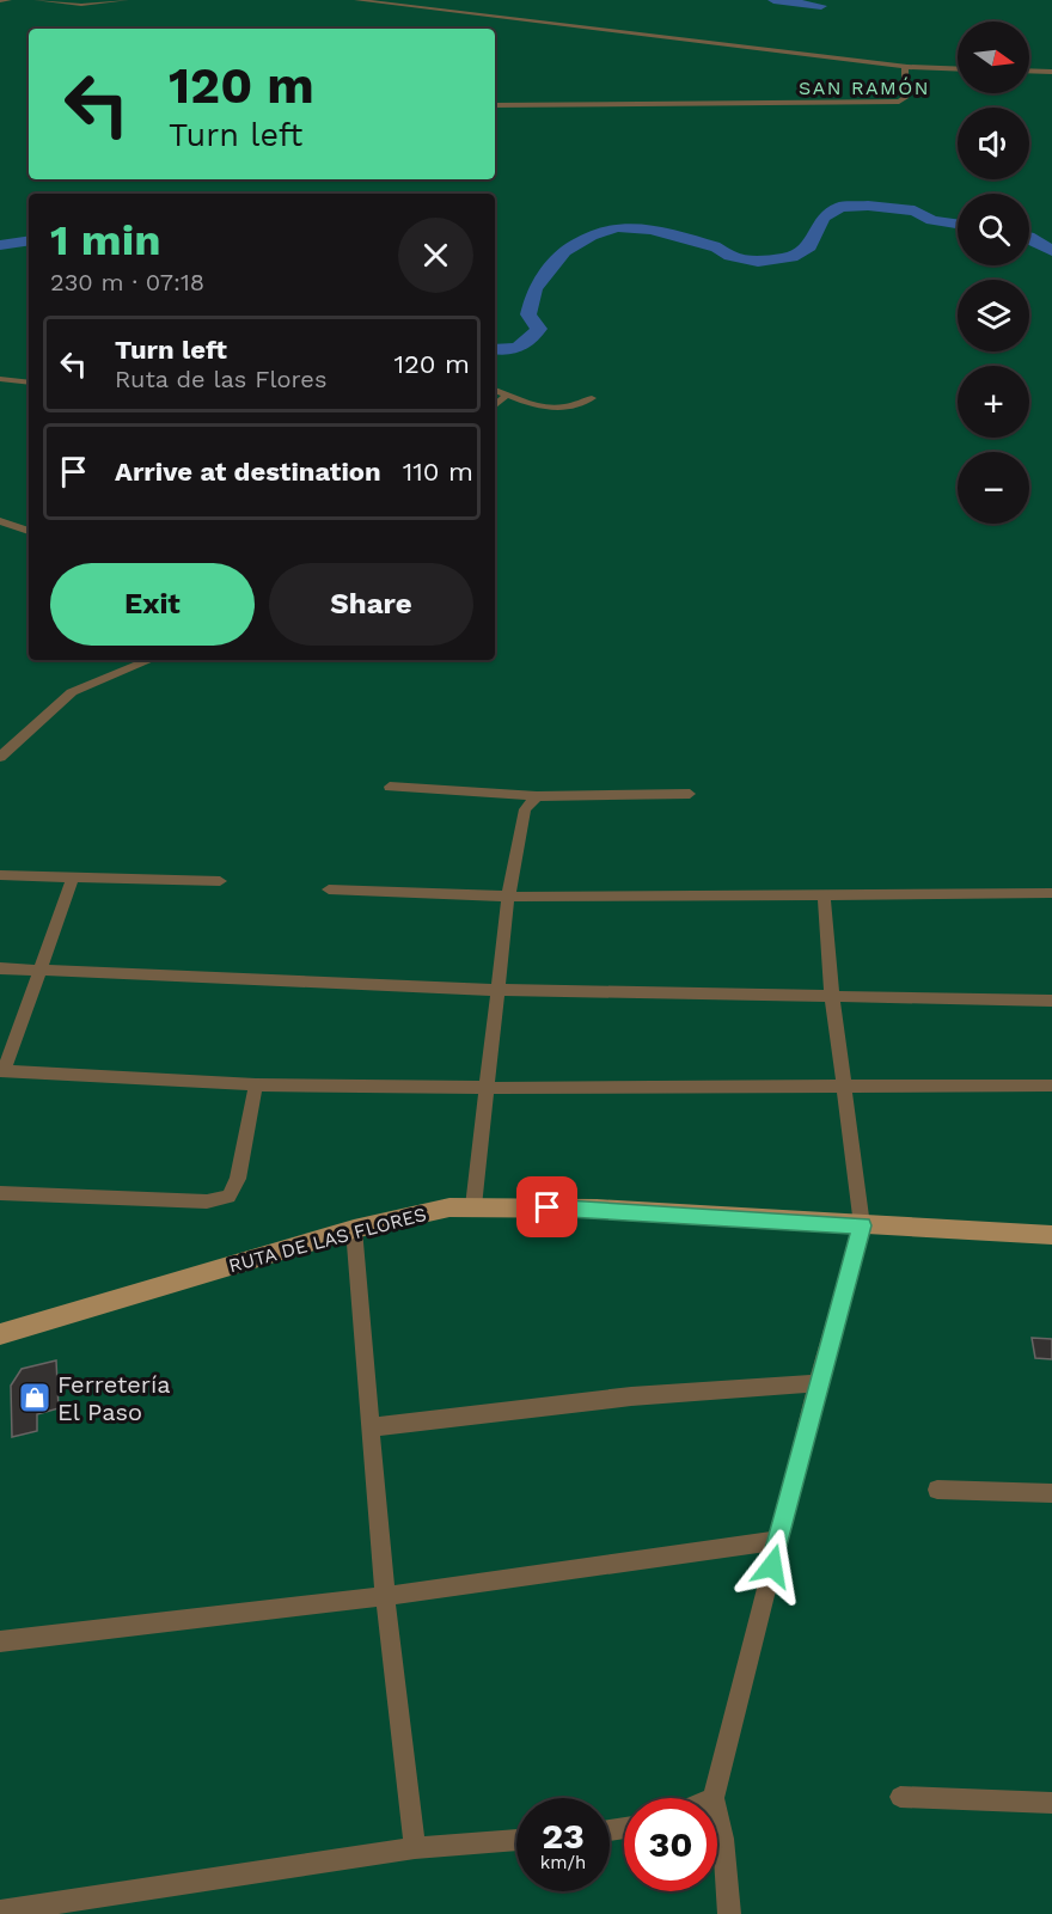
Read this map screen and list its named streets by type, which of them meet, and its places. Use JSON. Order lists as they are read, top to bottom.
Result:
{
  "streets": {
    "main road": ["RUTA DE LAS FLORES"]
  },
  "districts": ["SAN RAMÓN"],
  "places": {
    "shop": ["Ferretería El Paso"]
  },
  "north": "right",
  "page": {
    "map_buttons": ["+", "−"],
    "turn": ["120 m", "Turn left"],
    "heading": ["1 min", "230 m · 07:18"],
    "list": [
      {
        "name": "Turn left",
        "note": "Ruta de las Flores",
        "value": "120 m"
      },
      {
        "name": "Arrive at destination",
        "value": "110 m"
      }
    ],
    "buttons": ["Exit", "Share"],
    "speed": "23 km/h",
    "limit": "30"
  }
}
